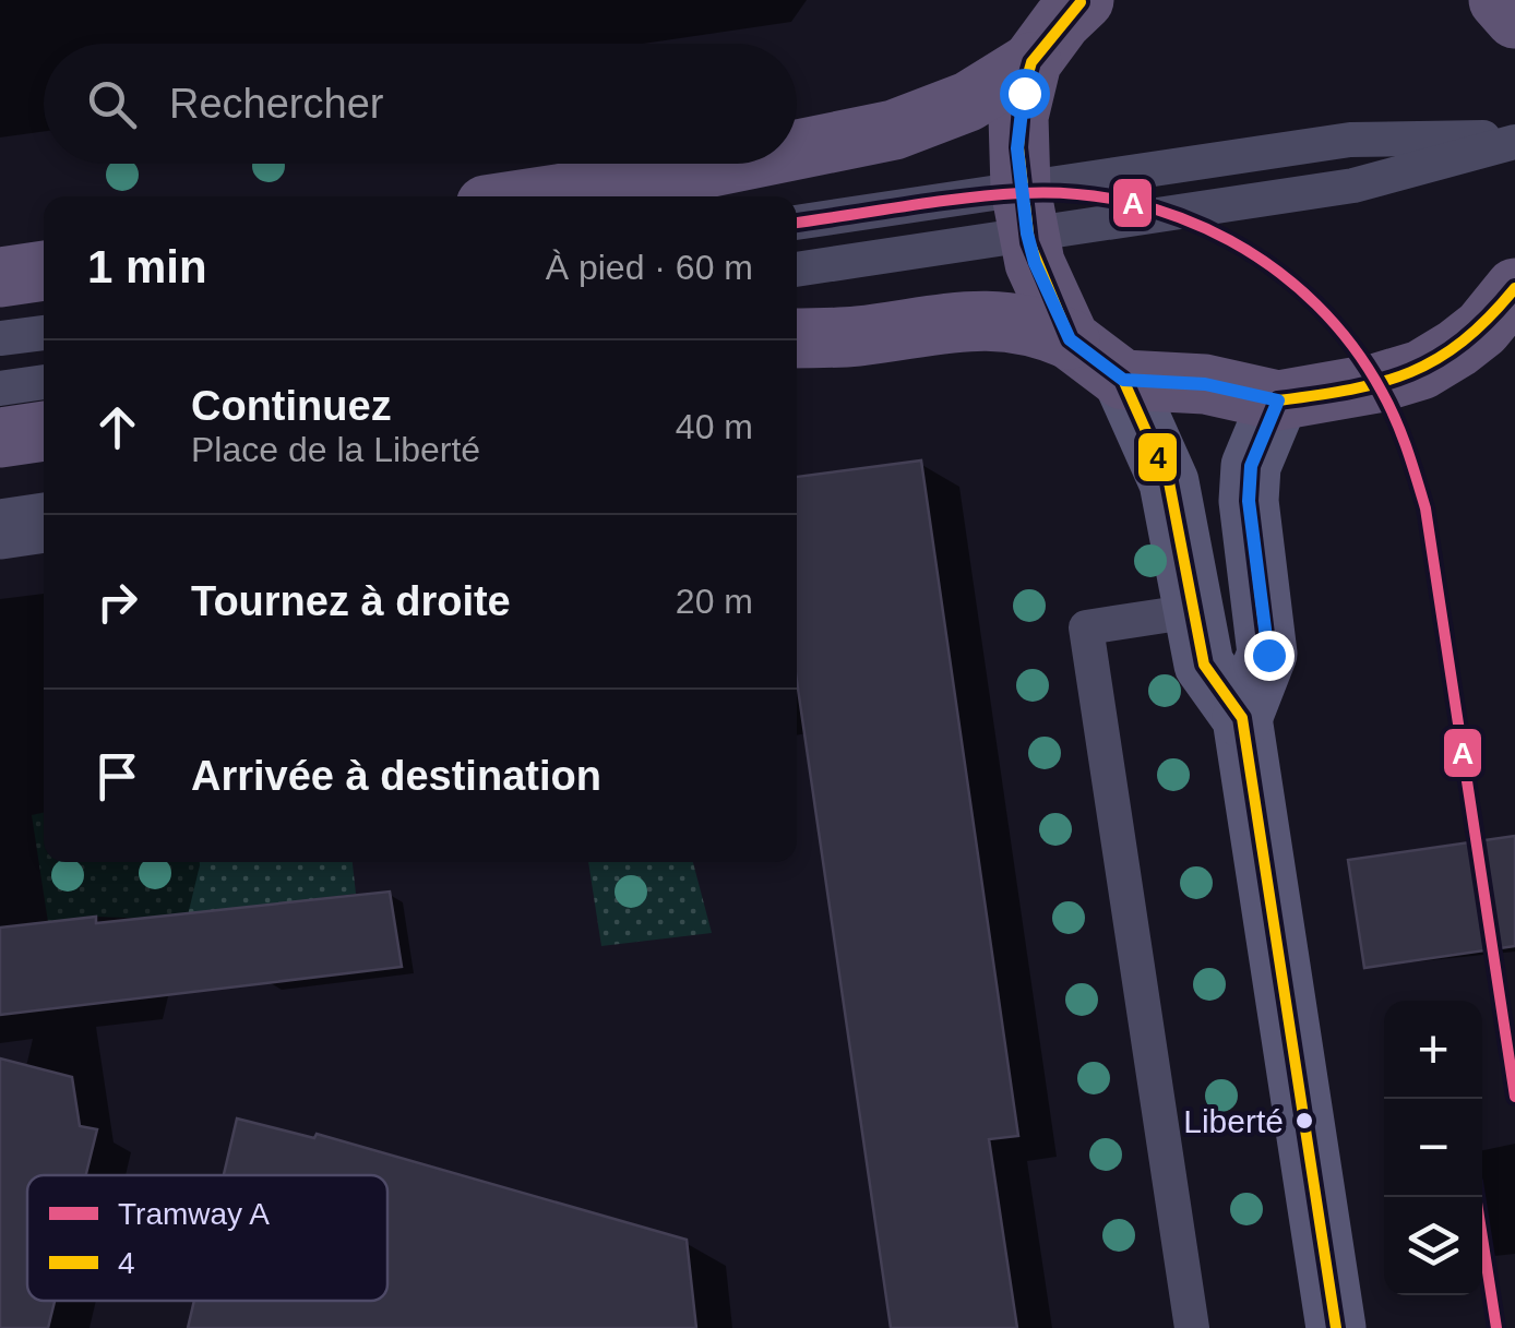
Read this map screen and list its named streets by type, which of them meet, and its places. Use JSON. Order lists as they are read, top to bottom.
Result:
{
  "places": ["Liberté"],
  "lines": ["transit line 4", "tram line A"],
  "legend": ["Tramway A", "4"],
  "page": {
    "search": "Rechercher",
    "heading": ["1 min", "À pied · 60 m"],
    "list": [
      ["Continuez", "Place de la Liberté", "40 m"],
      ["Tournez à droite", "20 m"],
      "Arrivée à destination"
    ],
    "map_buttons": ["+", "−"]
  }
}
